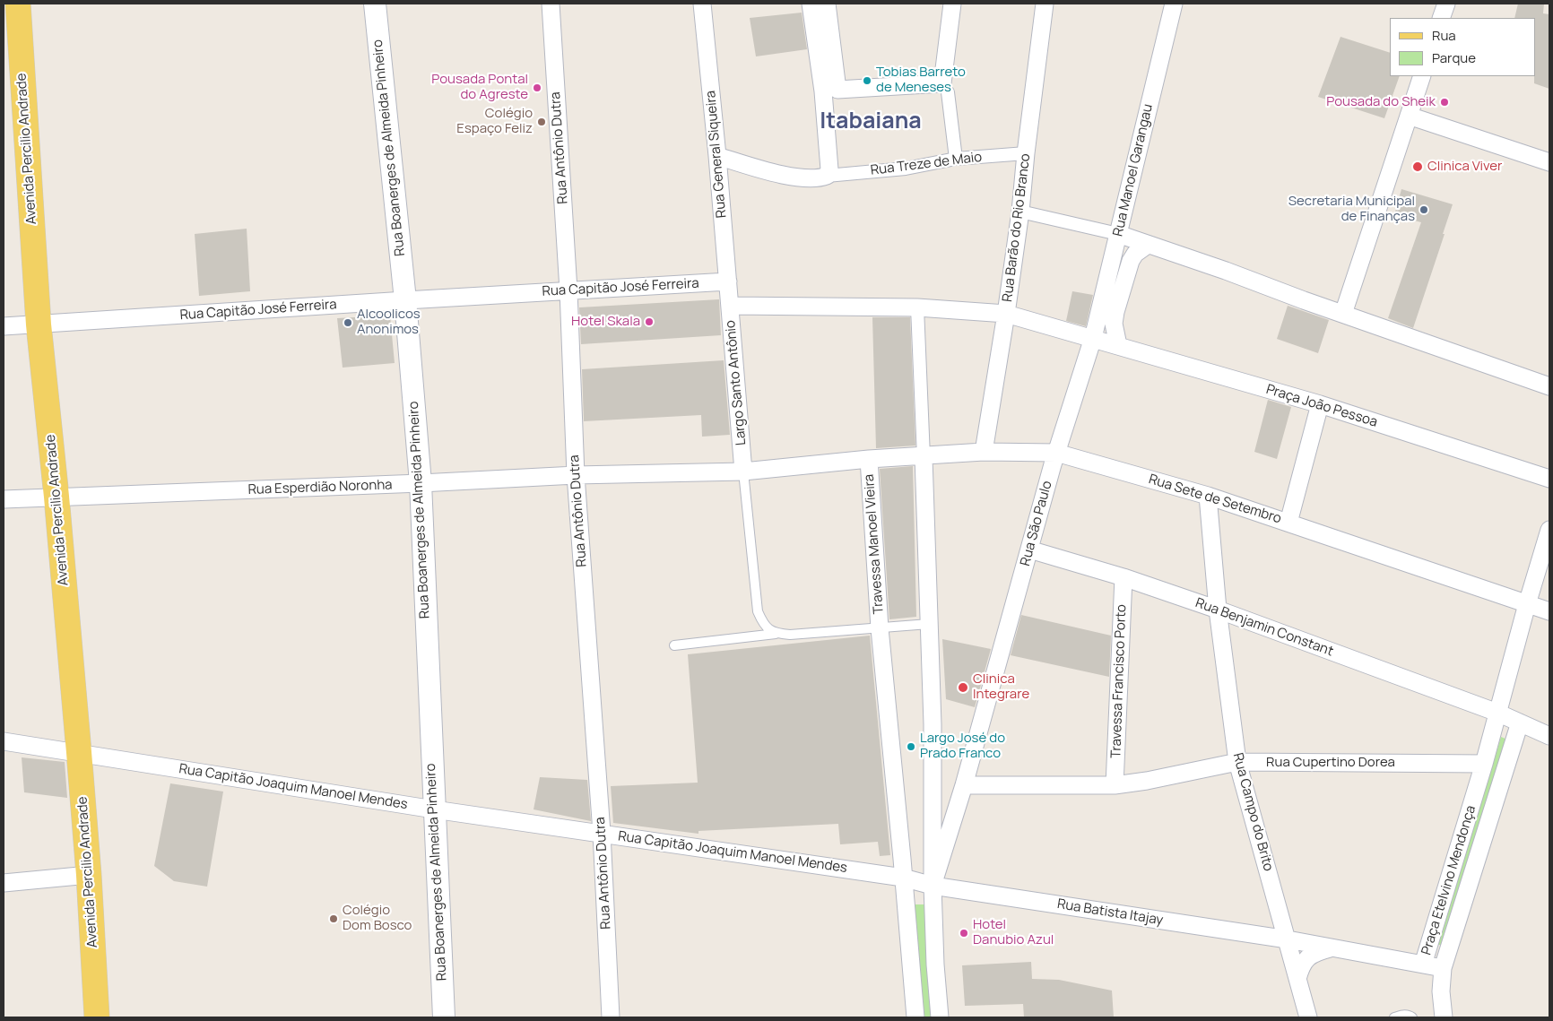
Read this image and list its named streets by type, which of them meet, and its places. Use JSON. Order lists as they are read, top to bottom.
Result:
{
  "streets": {
    "main road": ["Avenida Percilio Andrade"],
    "street": [
      "Rua Boanerges de Almeida Pinheiro",
      "Rua Antônio Dutra",
      "Rua General Siqueira",
      "Rua Treze de Maio",
      "Rua Manoel Garangau",
      "Rua Barão do Rio Branco",
      "Rua Capitão José Ferreira",
      "Largo Santo Antônio",
      "Praça João Pessoa",
      "Rua Esperdião Noronha",
      "Rua Sete de Setembro",
      "Rua São Paulo",
      "Travessa Manoel Vieira",
      "Rua Benjamin Constant",
      "Travessa Francisco Porto",
      "Rua Cupertino Dorea",
      "Rua Capitão Joaquim Manoel Mendes",
      "Rua Campo do Brito",
      "Praça Etelvino Mendonça",
      "Rua Batista Itajay"
    ]
  },
  "crossings": [
    ["Rua Boanerges de Almeida Pinheiro", "Rua Capitão José Ferreira"],
    ["Rua Boanerges de Almeida Pinheiro", "Rua Esperdião Noronha"],
    ["Rua Boanerges de Almeida Pinheiro", "Rua Capitão Joaquim Manoel Mendes"],
    ["Rua Antônio Dutra", "Rua Capitão José Ferreira"],
    ["Rua Antônio Dutra", "Rua Esperdião Noronha"],
    ["Rua Antônio Dutra", "Rua Capitão Joaquim Manoel Mendes"],
    ["Avenida Percilio Andrade", "Rua Capitão José Ferreira"],
    ["Avenida Percilio Andrade", "Rua Esperdião Noronha"],
    ["Avenida Percilio Andrade", "Rua Capitão Joaquim Manoel Mendes"],
    ["Rua General Siqueira", "Rua Treze de Maio"],
    ["Rua General Siqueira", "Rua Capitão José Ferreira"],
    ["Rua General Siqueira", "Largo Santo Antônio"],
    ["Rua Treze de Maio", "Rua Barão do Rio Branco"],
    ["Rua Manoel Garangau", "Praça João Pessoa"],
    ["Rua Manoel Garangau", "Rua São Paulo"],
    ["Rua Barão do Rio Branco", "Largo Santo Antônio"],
    ["Rua Barão do Rio Branco", "Praça João Pessoa"],
    ["Rua Barão do Rio Branco", "Rua Sete de Setembro"],
    ["Largo Santo Antônio", "Praça João Pessoa"],
    ["Largo Santo Antônio", "Rua Esperdião Noronha"],
    ["Praça João Pessoa", "Rua São Paulo"],
    ["Rua Sete de Setembro", "Rua São Paulo"],
    ["Rua Sete de Setembro", "Travessa Manoel Vieira"],
    ["Rua Sete de Setembro", "Rua Campo do Brito"],
    ["Rua Sete de Setembro", "Praça Etelvino Mendonça"],
    ["Rua São Paulo", "Rua Benjamin Constant"],
    ["Rua São Paulo", "Rua Cupertino Dorea"],
    ["Rua São Paulo", "Rua Capitão Joaquim Manoel Mendes"],
    ["Rua São Paulo", "Rua Batista Itajay"],
    ["Travessa Manoel Vieira", "Rua Capitão Joaquim Manoel Mendes"],
    ["Rua Benjamin Constant", "Travessa Francisco Porto"],
    ["Rua Benjamin Constant", "Rua Campo do Brito"],
    ["Rua Benjamin Constant", "Praça Etelvino Mendonça"],
    ["Travessa Francisco Porto", "Rua Cupertino Dorea"],
    ["Rua Cupertino Dorea", "Rua Campo do Brito"],
    ["Rua Cupertino Dorea", "Praça Etelvino Mendonça"],
    ["Rua Capitão Joaquim Manoel Mendes", "Rua Batista Itajay"],
    ["Rua Campo do Brito", "Praça Etelvino Mendonça"],
    ["Rua Campo do Brito", "Rua Batista Itajay"],
    ["Praça Etelvino Mendonça", "Rua Batista Itajay"]
  ],
  "districts": ["Itabaiana"],
  "places": [
    "Tobias Barreto de Meneses",
    "Pousada Pontal do Agreste",
    "Pousada do Sheik",
    "Colégio Espaço Feliz",
    "Clinica Viver",
    "Secretaria Municipal de Finanças",
    "Hotel Skala",
    "Alcoolicos Anonimos",
    "Clinica Integrare",
    "Largo José do Prado Franco",
    "Colégio Dom Bosco",
    "Hotel Danubio Azul"
  ],
  "legend": ["Rua", "Parque"]
}
